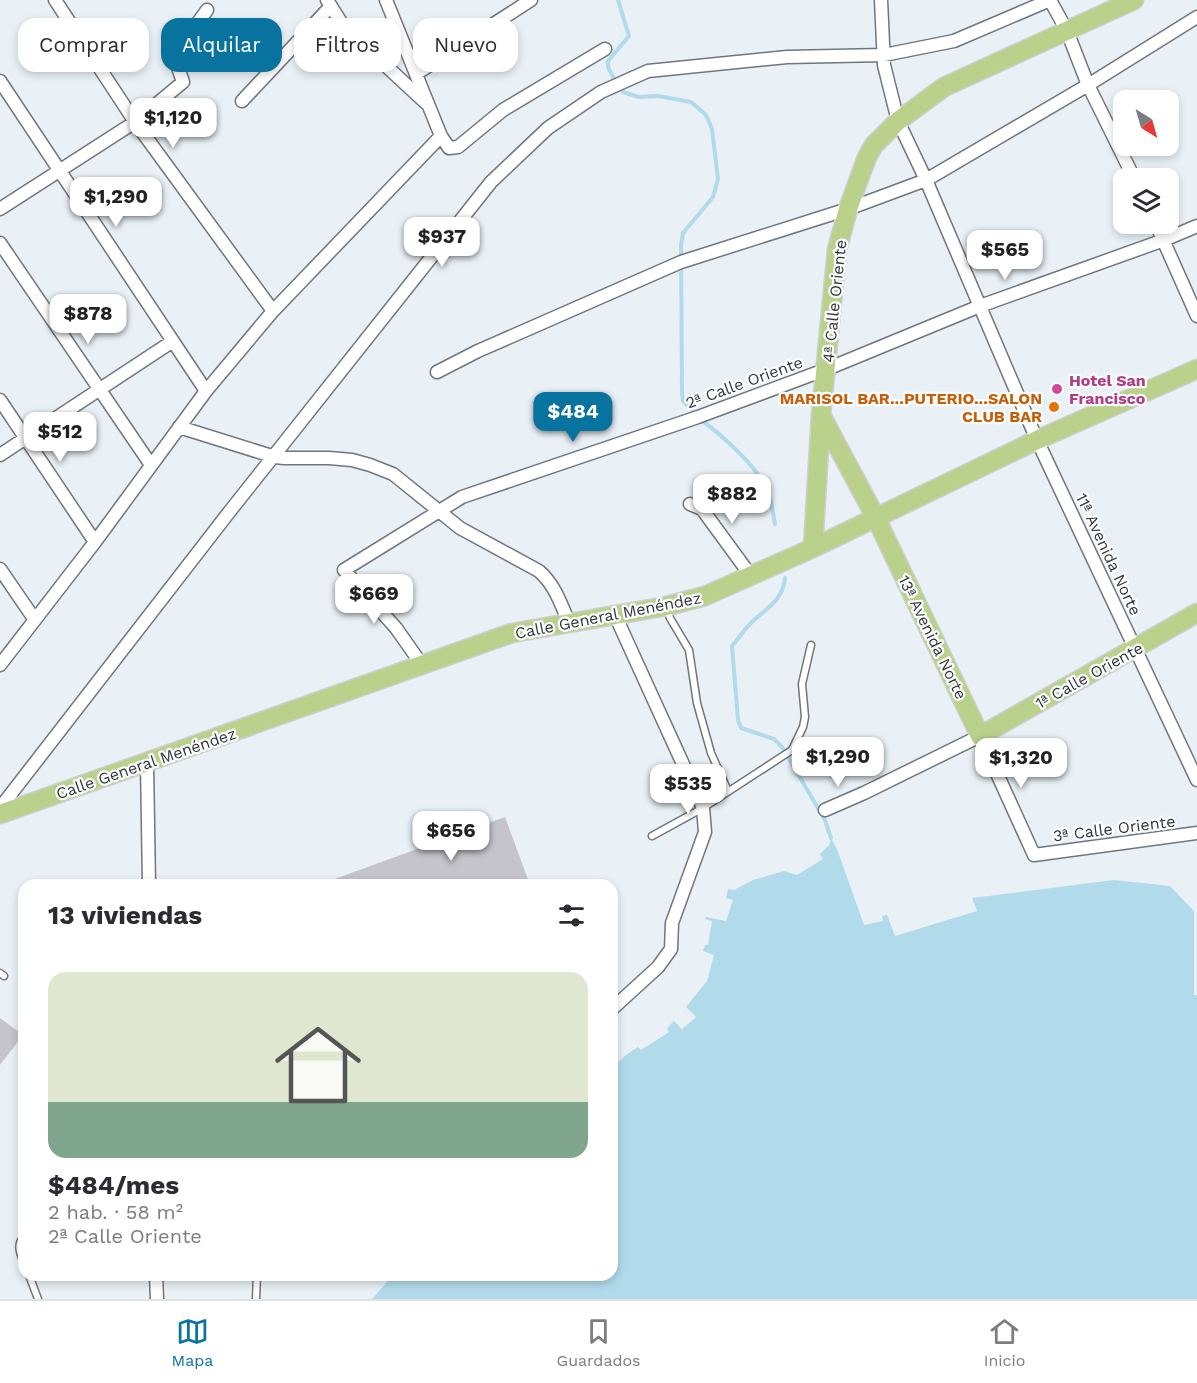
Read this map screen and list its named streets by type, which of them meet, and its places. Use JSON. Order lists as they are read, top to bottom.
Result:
{
  "streets": {
    "main road": [
      "4ª Calle Oriente",
      "Calle General Menéndez",
      "13ª Avenida Norte",
      "1ª Calle Oriente"
    ],
    "street": ["2ª Calle Oriente", "11ª Avenida Norte", "3ª Calle Oriente"]
  },
  "crossings": [
    ["4ª Calle Oriente", "2ª Calle Oriente"],
    ["4ª Calle Oriente", "11ª Avenida Norte"],
    ["4ª Calle Oriente", "Calle General Menéndez"],
    ["4ª Calle Oriente", "13ª Avenida Norte"],
    ["2ª Calle Oriente", "11ª Avenida Norte"],
    ["2ª Calle Oriente", "Calle General Menéndez"],
    ["11ª Avenida Norte", "Calle General Menéndez"],
    ["11ª Avenida Norte", "1ª Calle Oriente"],
    ["Calle General Menéndez", "13ª Avenida Norte"],
    ["13ª Avenida Norte", "1ª Calle Oriente"],
    ["13ª Avenida Norte", "3ª Calle Oriente"]
  ],
  "places": ["Hotel San Francisco", "MARISOL BAR...PUTERIO...SALON CLUB BAR"],
  "north": "bottom right",
  "page": {
    "chip": [
      "Comprar",
      "Alquilar",
      "Filtros",
      "Nuevo"
    ],
    "price": [
      "$1,120",
      "$1,290",
      "$937",
      "$565",
      "$878",
      "$484",
      "$512",
      "$882",
      "$669",
      "$1,290",
      "$1,320",
      "$535",
      "$656"
    ],
    "heading": "13 viviendas",
    "list": [
      {
        "name": "$484/mes",
        "note": "2 hab. · 58 m² · 2ª Calle Oriente"
      }
    ],
    "tabs": ["Mapa", "Guardados", "Inicio"]
  }
}
